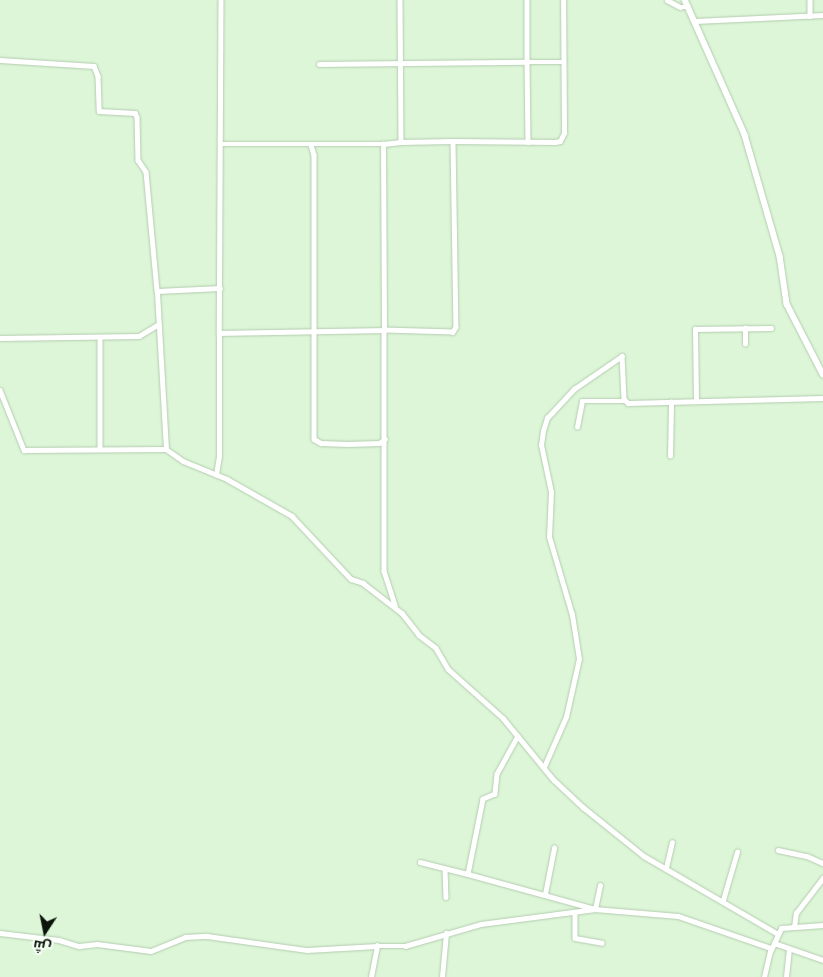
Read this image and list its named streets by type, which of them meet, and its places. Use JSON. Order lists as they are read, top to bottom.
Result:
{
  "north": "bottom"
}
